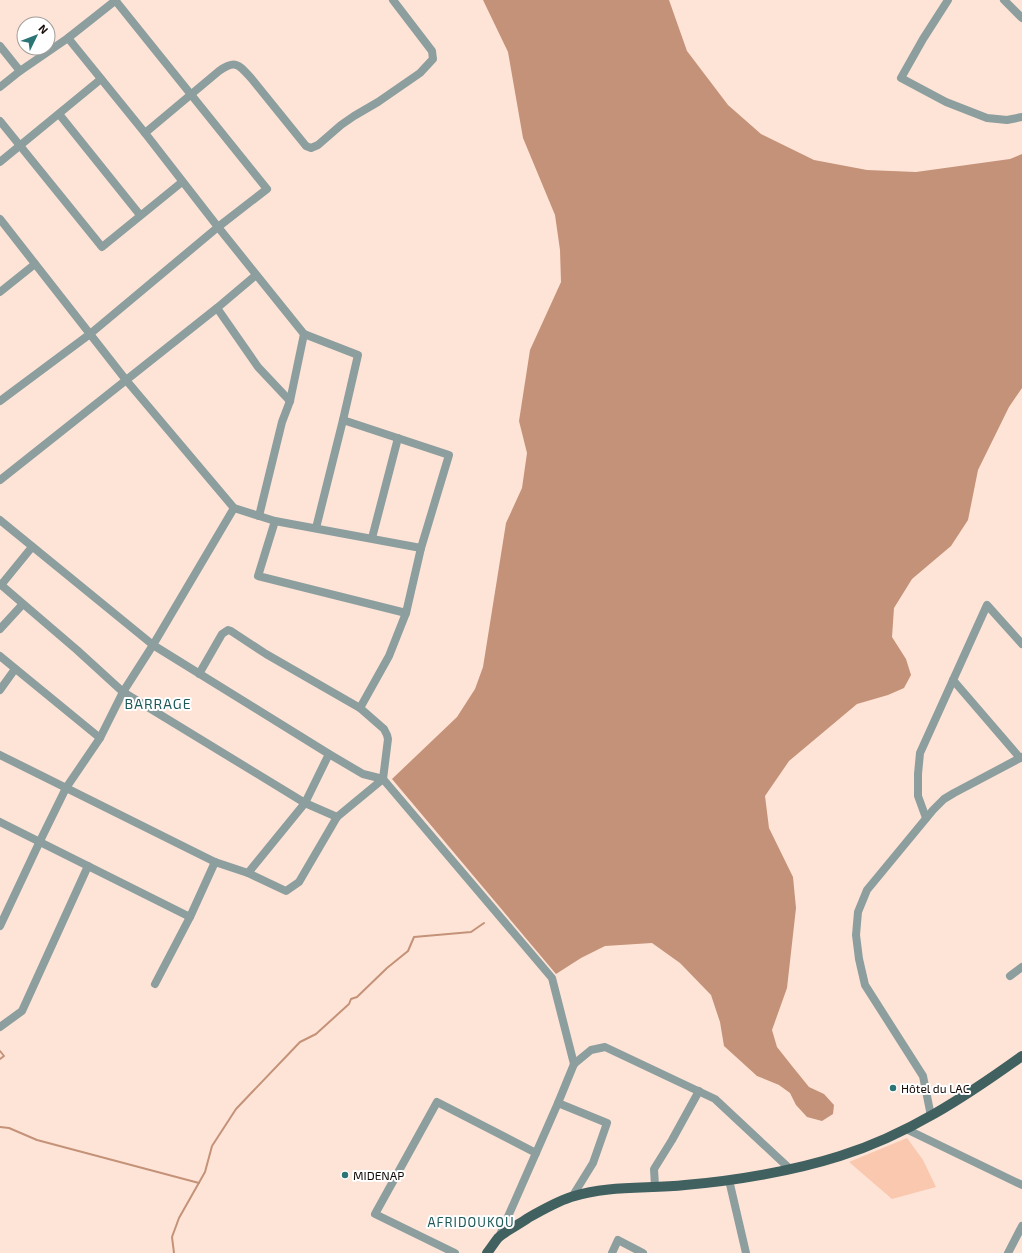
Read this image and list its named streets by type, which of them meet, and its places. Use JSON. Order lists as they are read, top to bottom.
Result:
{
  "districts": ["BARRAGE", "AFRIDOUKOU"],
  "places": ["Hôtel du LAC", "MIDENAP"],
  "north": "top right"
}
